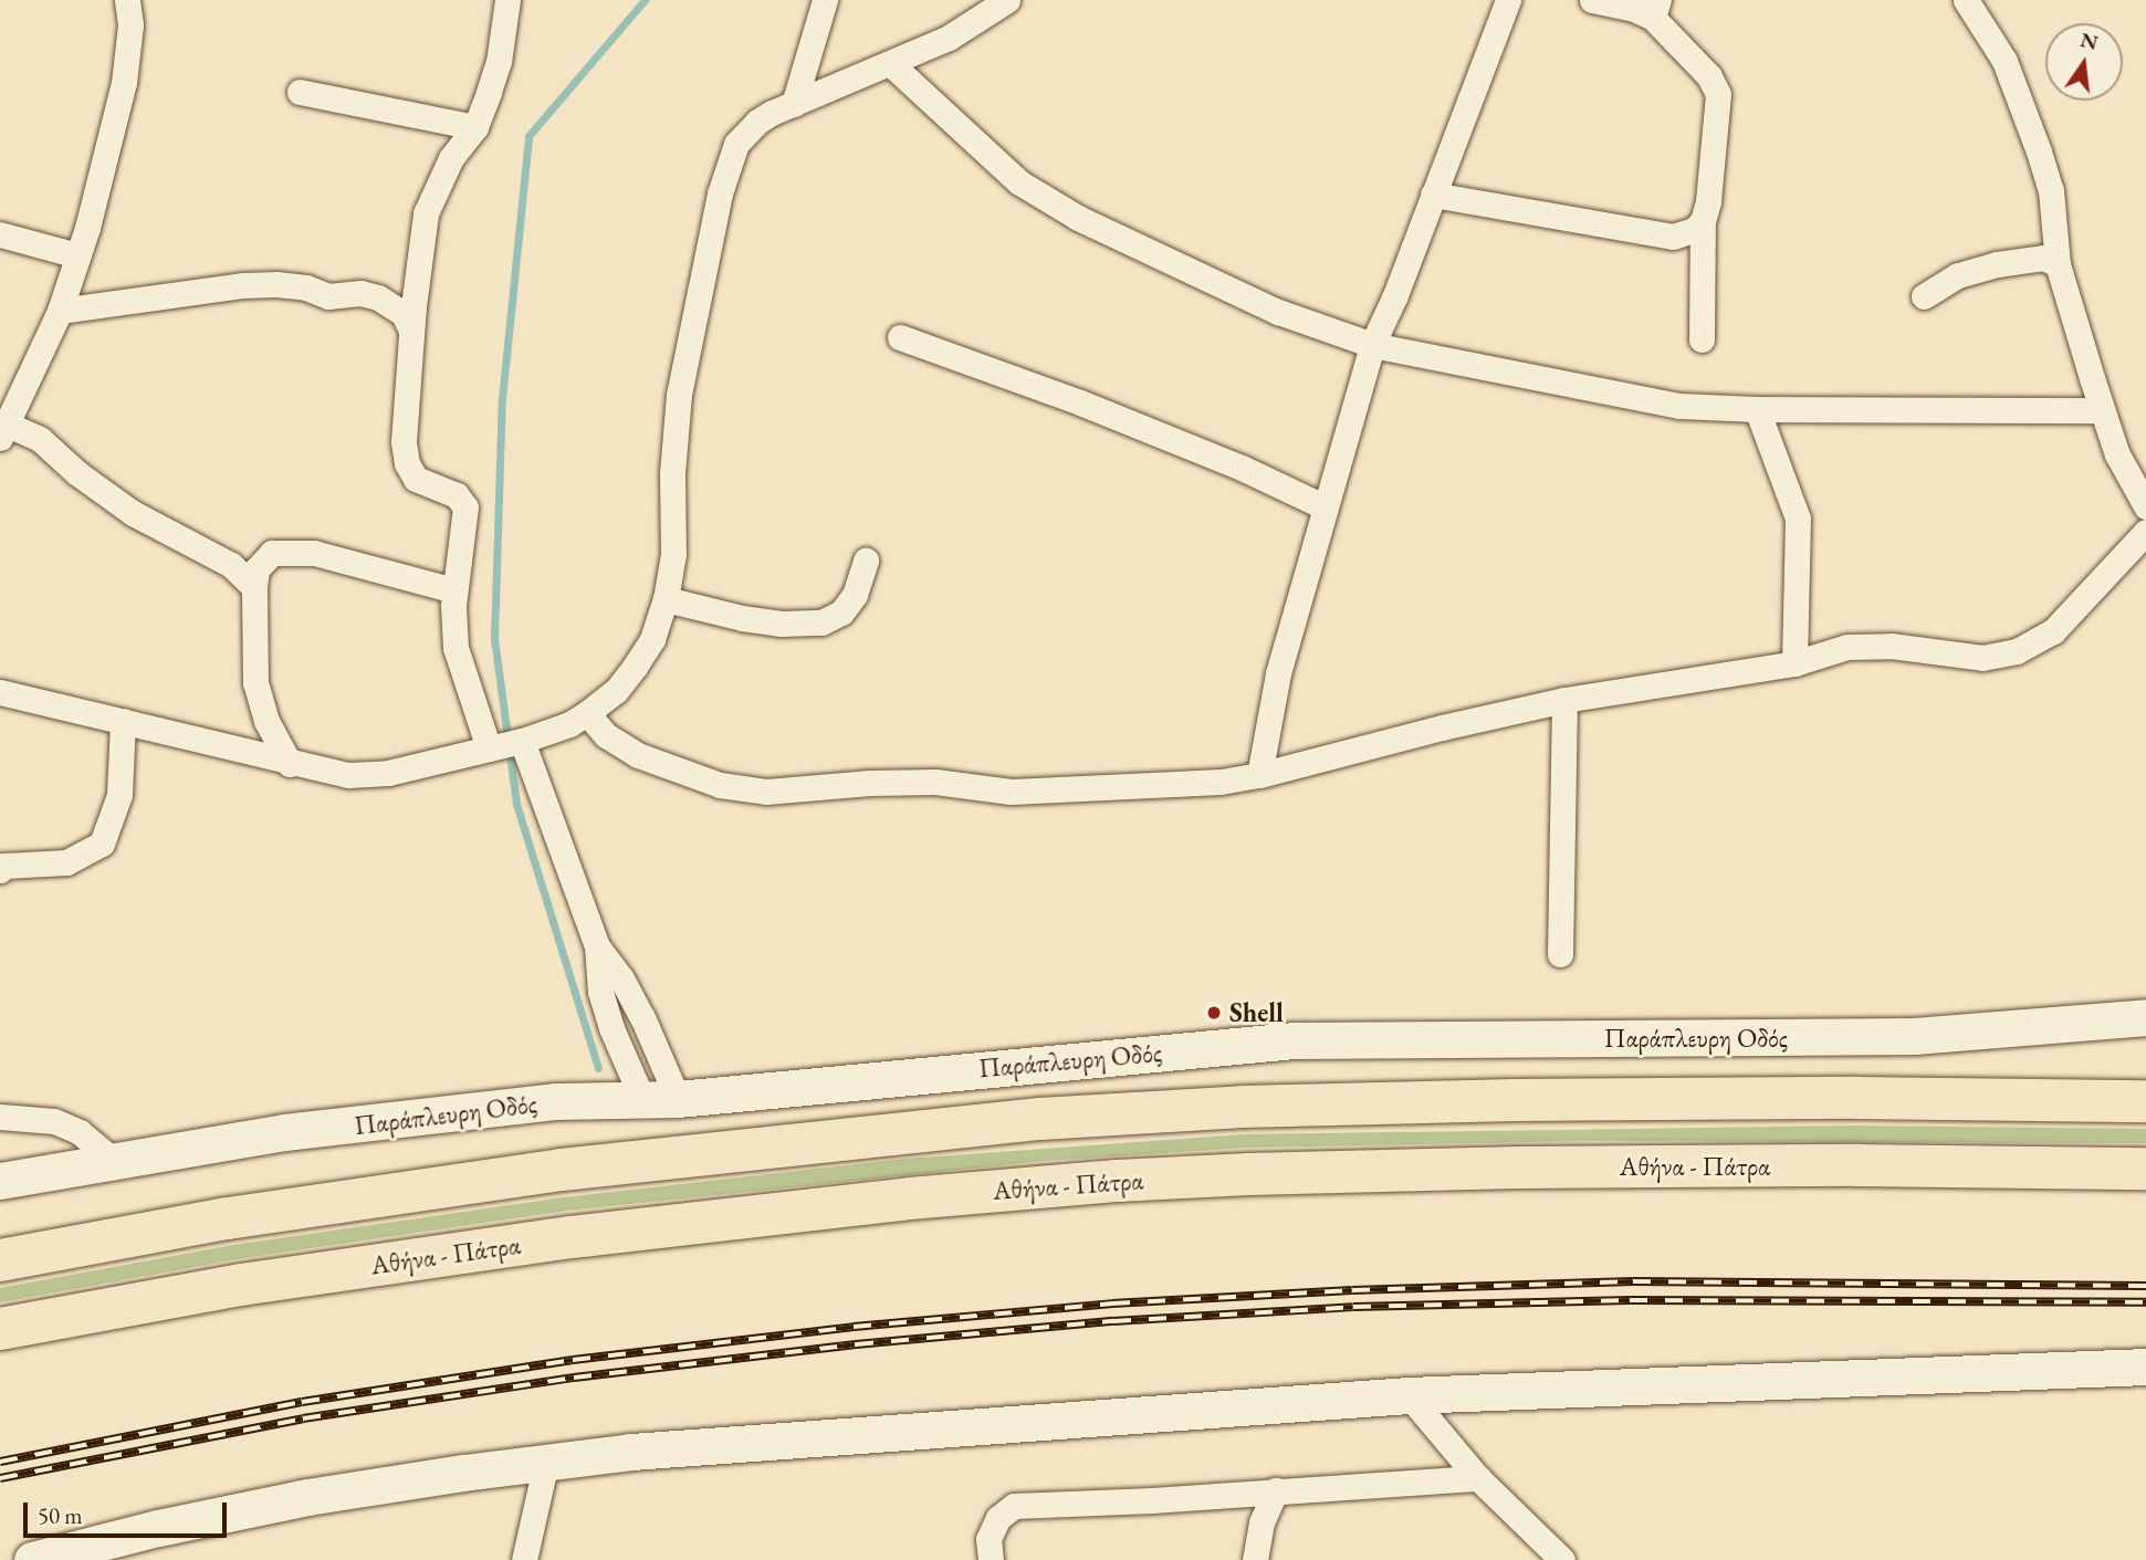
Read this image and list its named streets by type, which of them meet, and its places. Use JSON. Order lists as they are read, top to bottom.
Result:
{
  "streets": {
    "highway": ["Αθήνα - Πάτρα"],
    "main road": ["Παράπλευρη Οδός"]
  },
  "places": ["Shell"],
  "scale_bar": "50 m",
  "north": "top"
}
